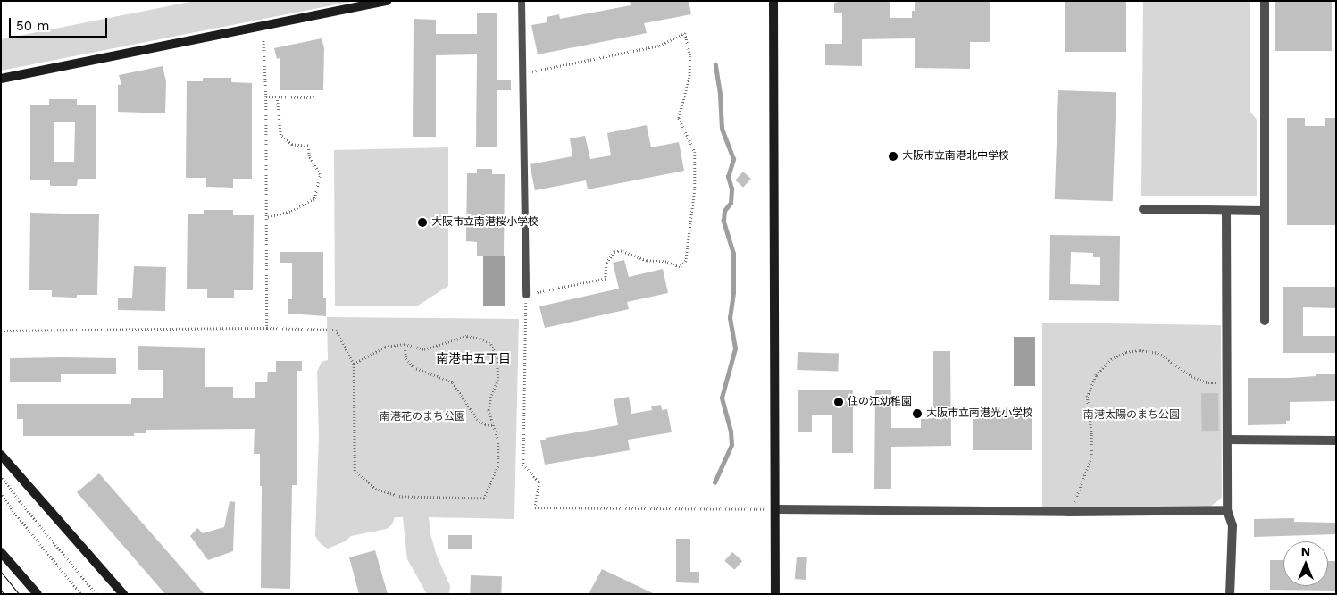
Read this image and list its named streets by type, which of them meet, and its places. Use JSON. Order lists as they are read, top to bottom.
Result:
{
  "districts": ["南港中五丁目"],
  "parks": ["南港太陽のまち公園", "南港花のまち公園"],
  "places": [
    "大阪市立南港北中学校",
    "大阪市立南港桜小学校",
    "住の江幼稚園",
    "大阪市立南港光小学校"
  ],
  "scale_bar": "50 m",
  "north": "top"
}
